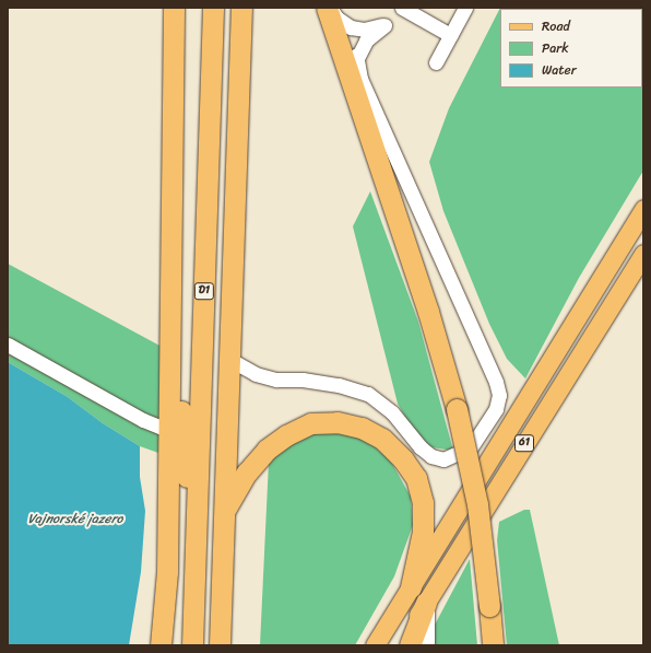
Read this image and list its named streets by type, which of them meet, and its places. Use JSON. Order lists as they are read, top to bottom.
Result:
{
  "streets": {
    "highway": ["D1"],
    "main road": ["61"]
  },
  "water": ["Vajnorské jazero"],
  "legend": ["Road", "Park", "Water"]
}
